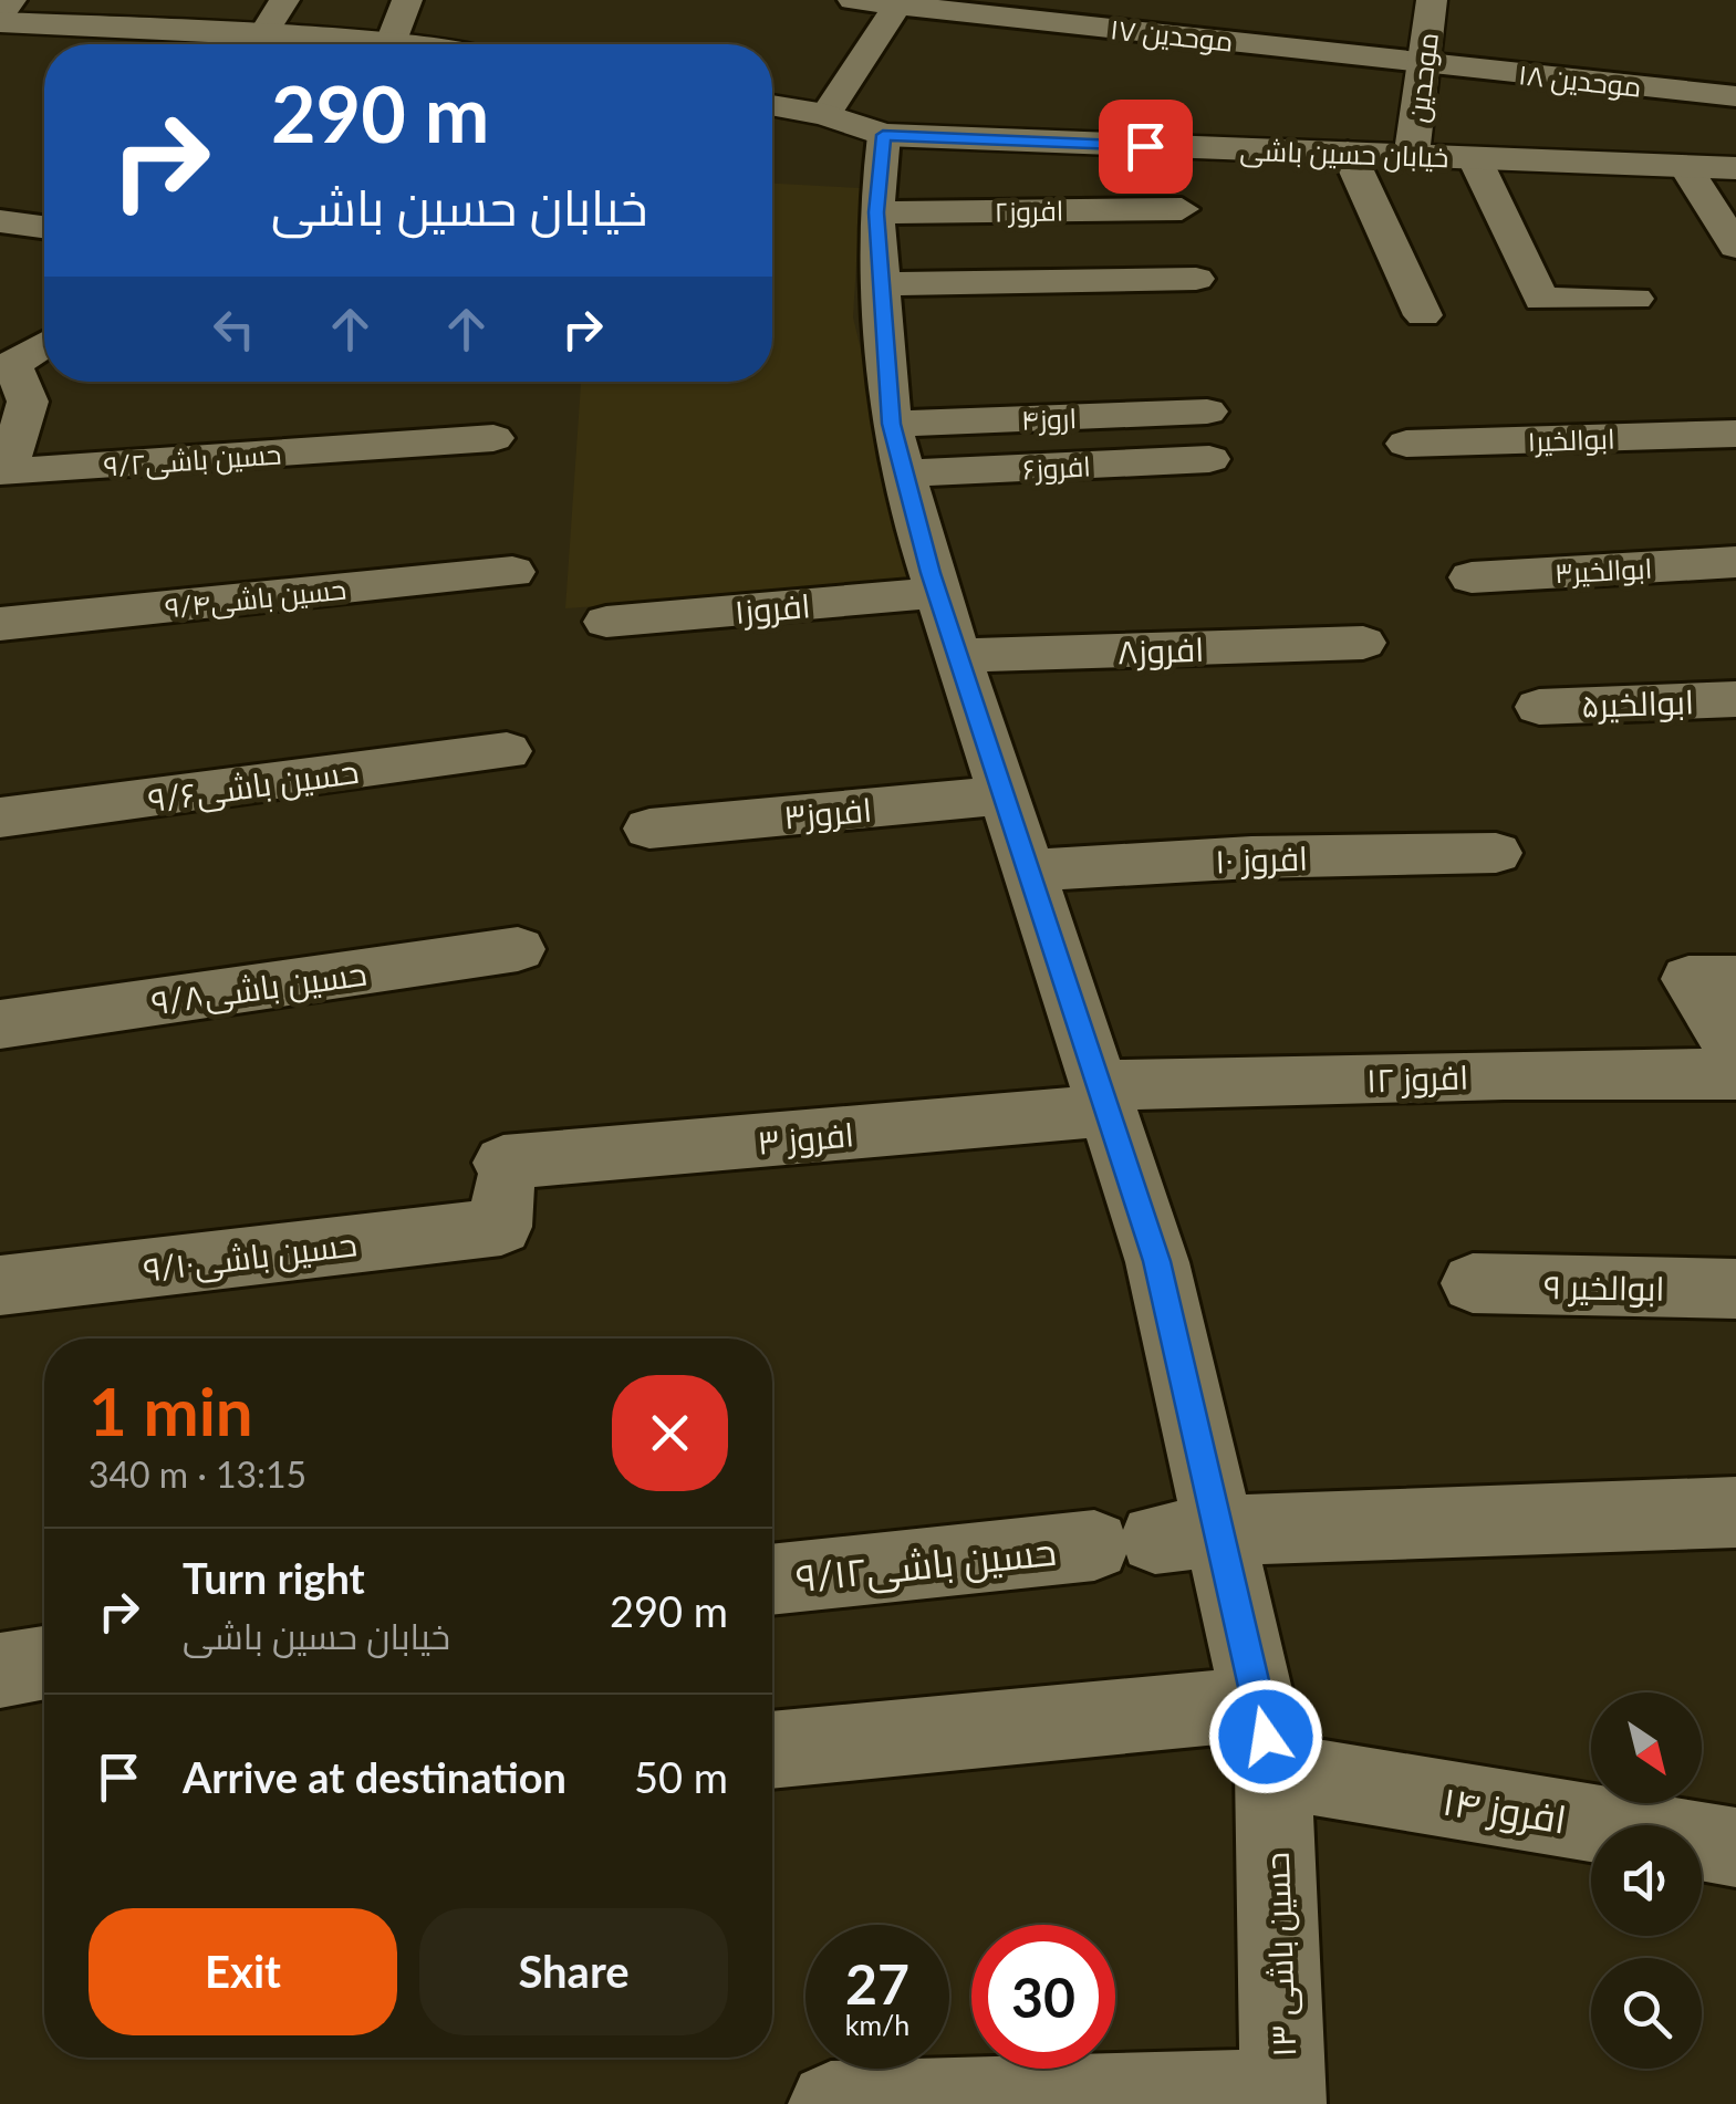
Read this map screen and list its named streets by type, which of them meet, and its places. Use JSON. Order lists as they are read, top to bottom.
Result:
{
  "streets": {
    "street": [
      "موحدین ۱۷",
      "موحدین",
      "موحدین ۱۸",
      "خیابان حسین باشی",
      "افروز۲",
      "اروز۴",
      "ابوالخیر۱",
      "حسین باشی۹/۲",
      "افروز۶",
      "ابوالخیر۳",
      "حسین باشی۹/۴",
      "افروز۱",
      "افروز۸",
      "ابوالخیر۵",
      "حسین باشی۹/۶",
      "افروز۳",
      "افروز ۱۰",
      "حسین باشی۹/۸",
      "افروز ۱۲",
      "افروز ۳",
      "حسین باشی۹/۱۰",
      "ابوالخیر ۹",
      "حسین باشی۹/۱۲",
      "افروز ۱۴",
      "حسین باشی ۱۳"
    ]
  },
  "crossings": [
    ["موحدین ۱۷", "موحدین"],
    ["موحدین ۱۷", "موحدین ۱۸"],
    ["موحدین", "موحدین ۱۸"],
    ["موحدین", "خیابان حسین باشی"],
    ["خیابان حسین باشی", "حسین باشی ۱۳"],
    ["افروز۲", "حسین باشی ۱۳"],
    ["اروز۴", "افروز۶"],
    ["اروز۴", "حسین باشی ۱۳"],
    ["افروز۶", "حسین باشی ۱۳"],
    ["افروز۱", "حسین باشی ۱۳"],
    ["افروز۸", "حسین باشی ۱۳"],
    ["افروز۳", "حسین باشی ۱۳"],
    ["افروز ۱۰", "حسین باشی ۱۳"],
    ["افروز ۱۲", "افروز ۳"],
    ["افروز ۱۲", "حسین باشی ۱۳"],
    ["افروز ۳", "حسین باشی۹/۱۰"],
    ["افروز ۳", "حسین باشی ۱۳"],
    ["حسین باشی۹/۱۲", "حسین باشی ۱۳"],
    ["افروز ۱۴", "حسین باشی ۱۳"]
  ],
  "north": "bottom right",
  "page": {
    "turn": ["290 m", "خیابان حسین باشی"],
    "heading": ["1 min", "340 m · 13:15"],
    "list": [
      {
        "name": "Turn right",
        "note": "خیابان حسین باشی",
        "value": "290 m"
      },
      {
        "name": "Arrive at destination",
        "value": "50 m"
      }
    ],
    "buttons": ["Exit", "Share"],
    "speed": "27 km/h",
    "limit": "30"
  }
}
